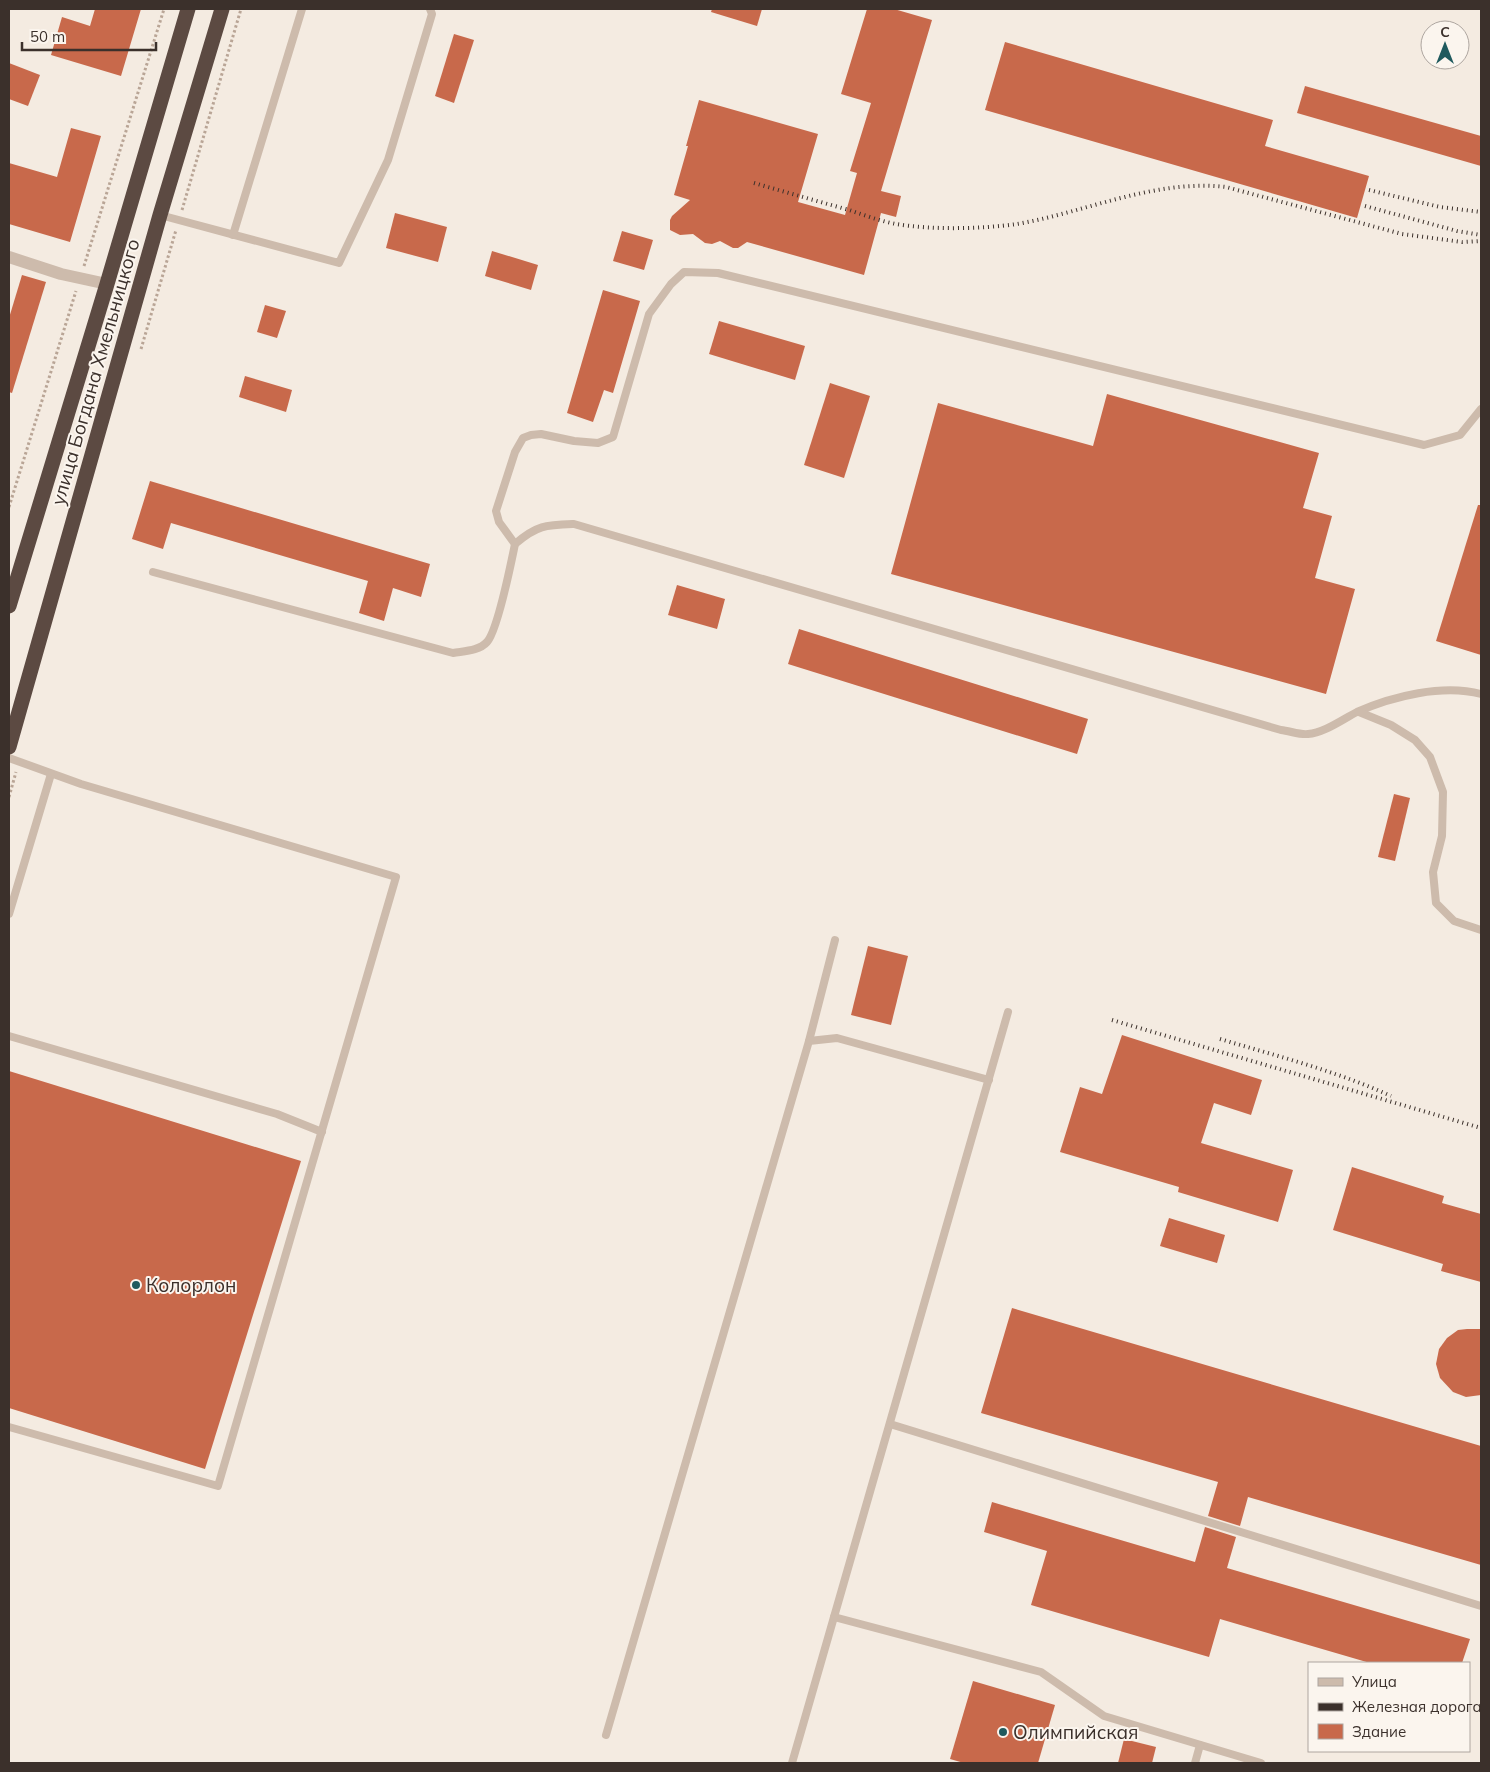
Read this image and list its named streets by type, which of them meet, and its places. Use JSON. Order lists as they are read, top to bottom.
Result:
{
  "streets": {
    "highway": ["улица Богдана Хмельницкого"]
  },
  "places": ["Колорлон", "Олимпийская"],
  "legend": ["Улица", "Железная дорога", "Здание"],
  "scale_bar": "50 m",
  "north": "top"
}
